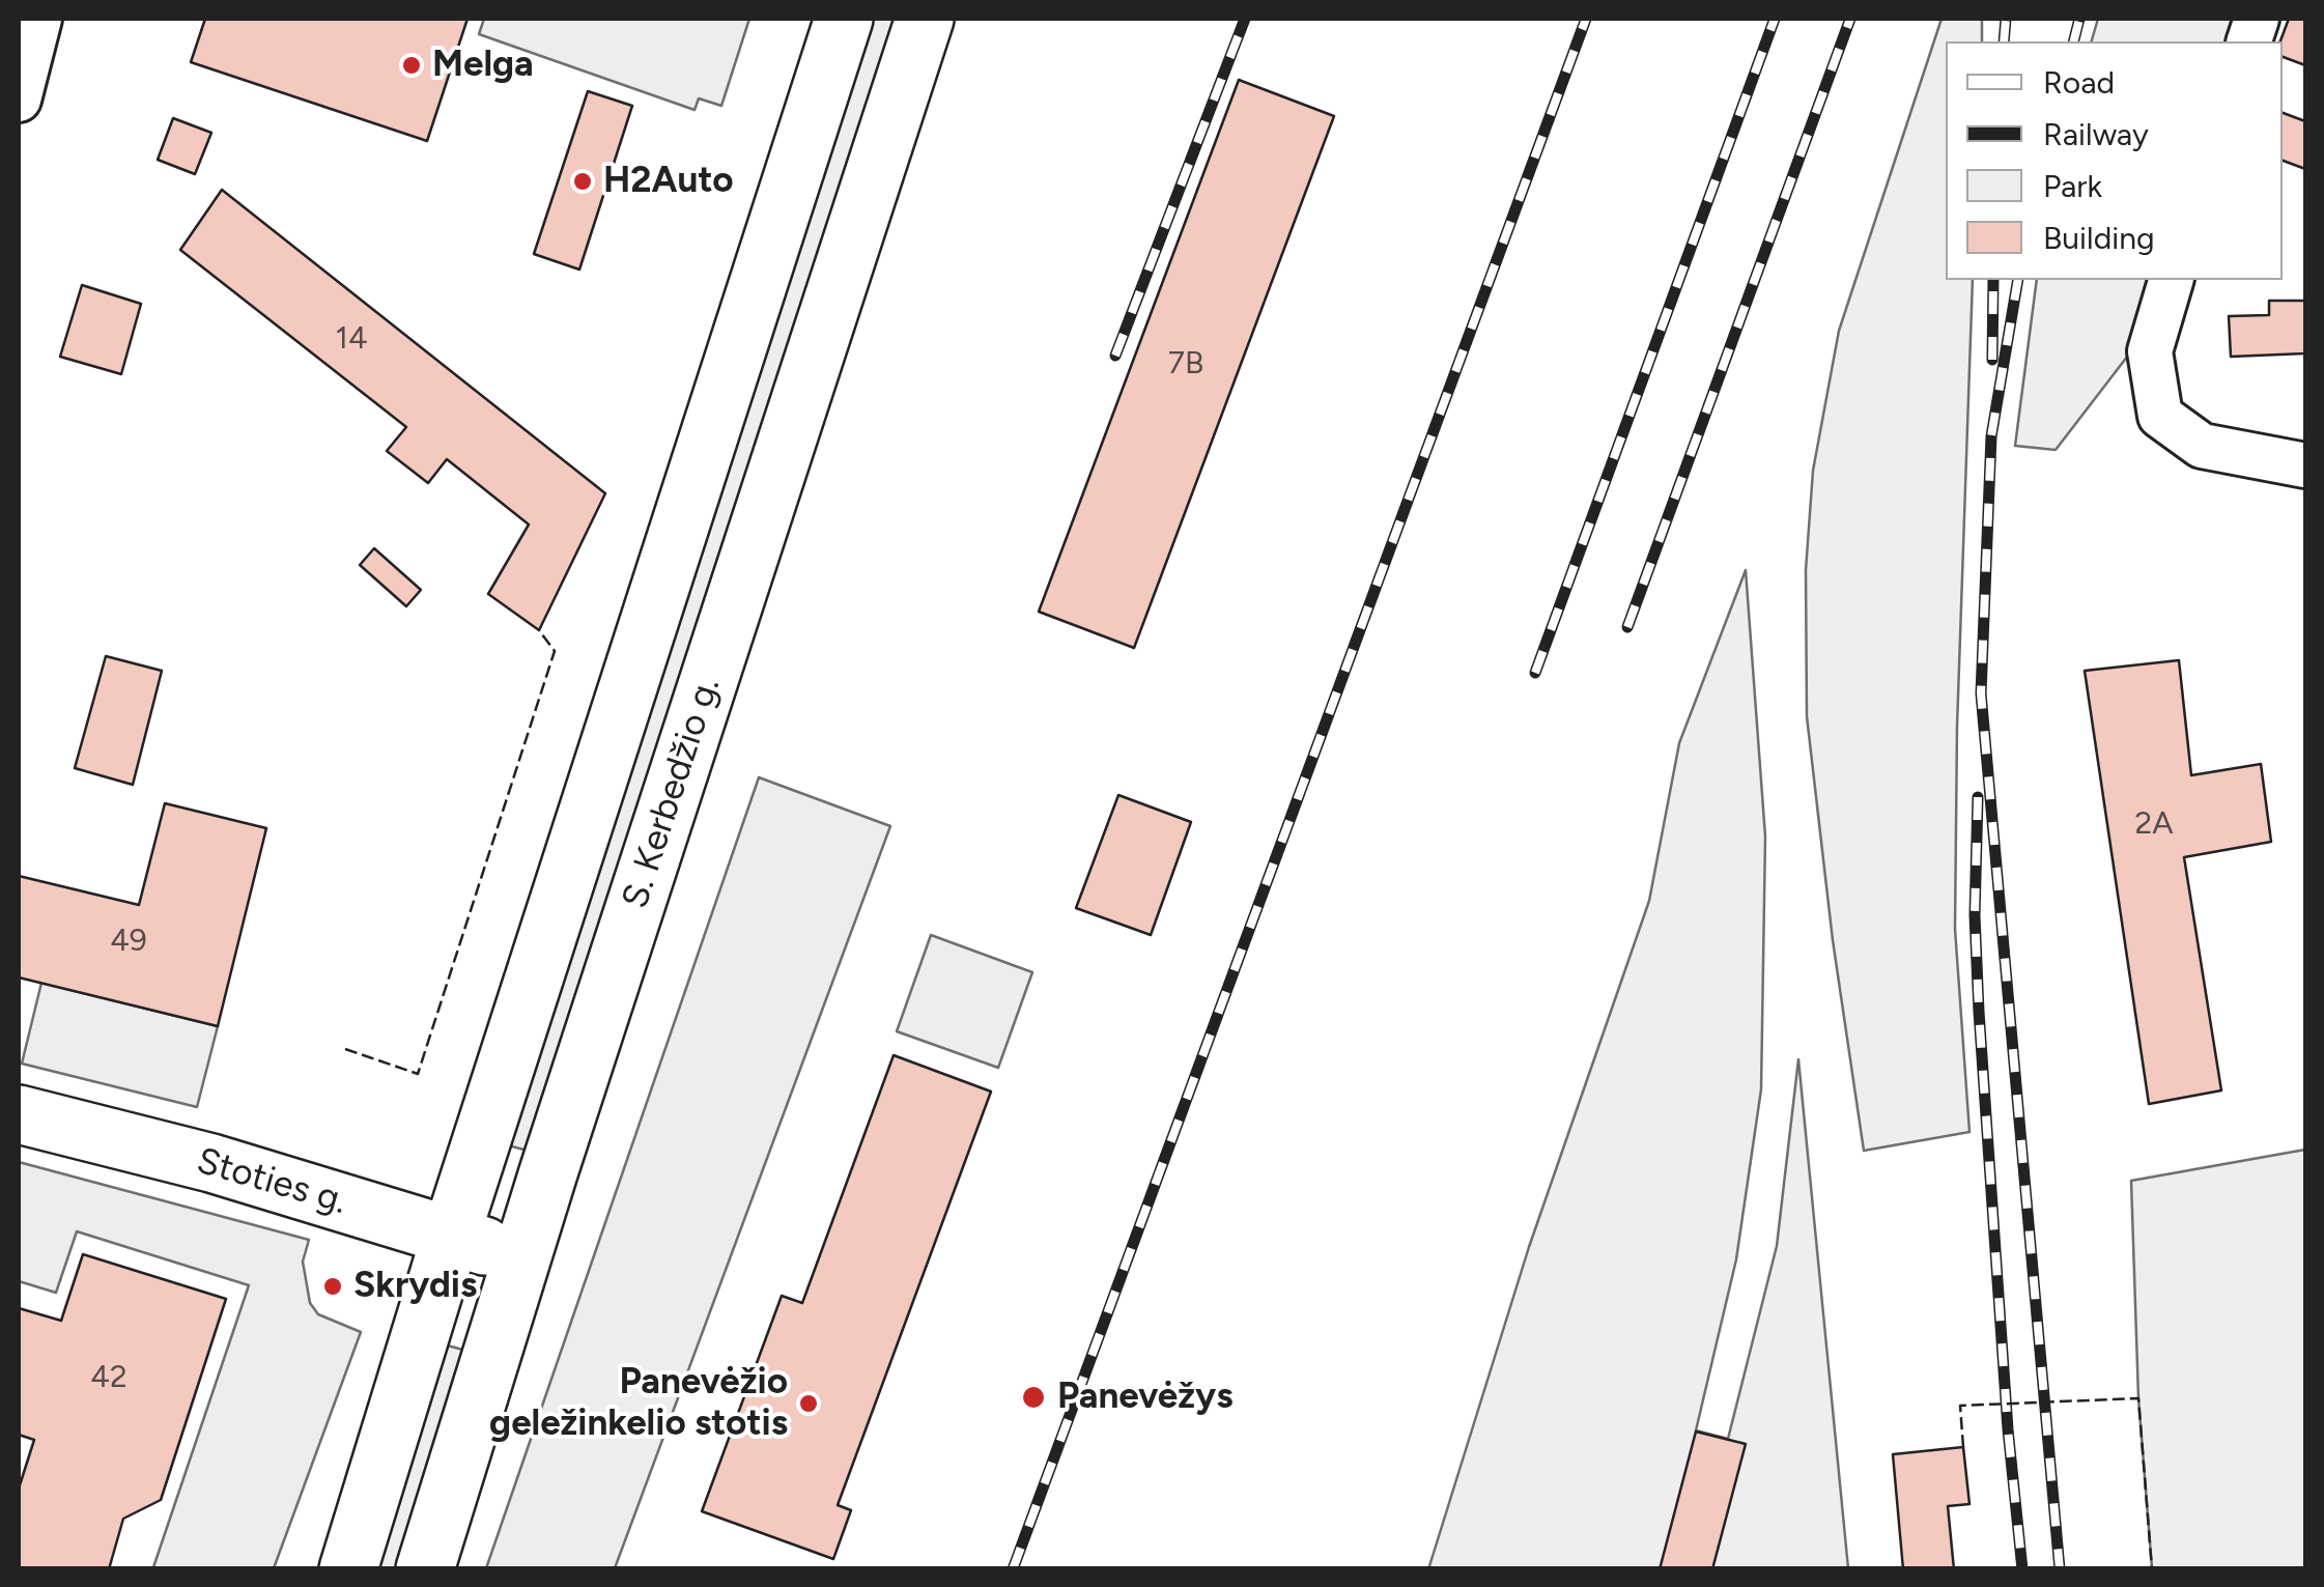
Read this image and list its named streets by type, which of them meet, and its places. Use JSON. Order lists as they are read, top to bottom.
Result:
{
  "streets": {
    "main road": ["S. Kerbedžio g.", "Stoties g."]
  },
  "crossings": [
    ["S. Kerbedžio g.", "Stoties g."]
  ],
  "places": [
    "Melga",
    "H2Auto",
    "Skrydis",
    "Panevėžys",
    "Panevėžio geležinkelio stotis"
  ],
  "house_numbers": [
    "14",
    "7B",
    "2A",
    "49",
    "42"
  ],
  "legend": [
    "Road",
    "Railway",
    "Park",
    "Building"
  ]
}
